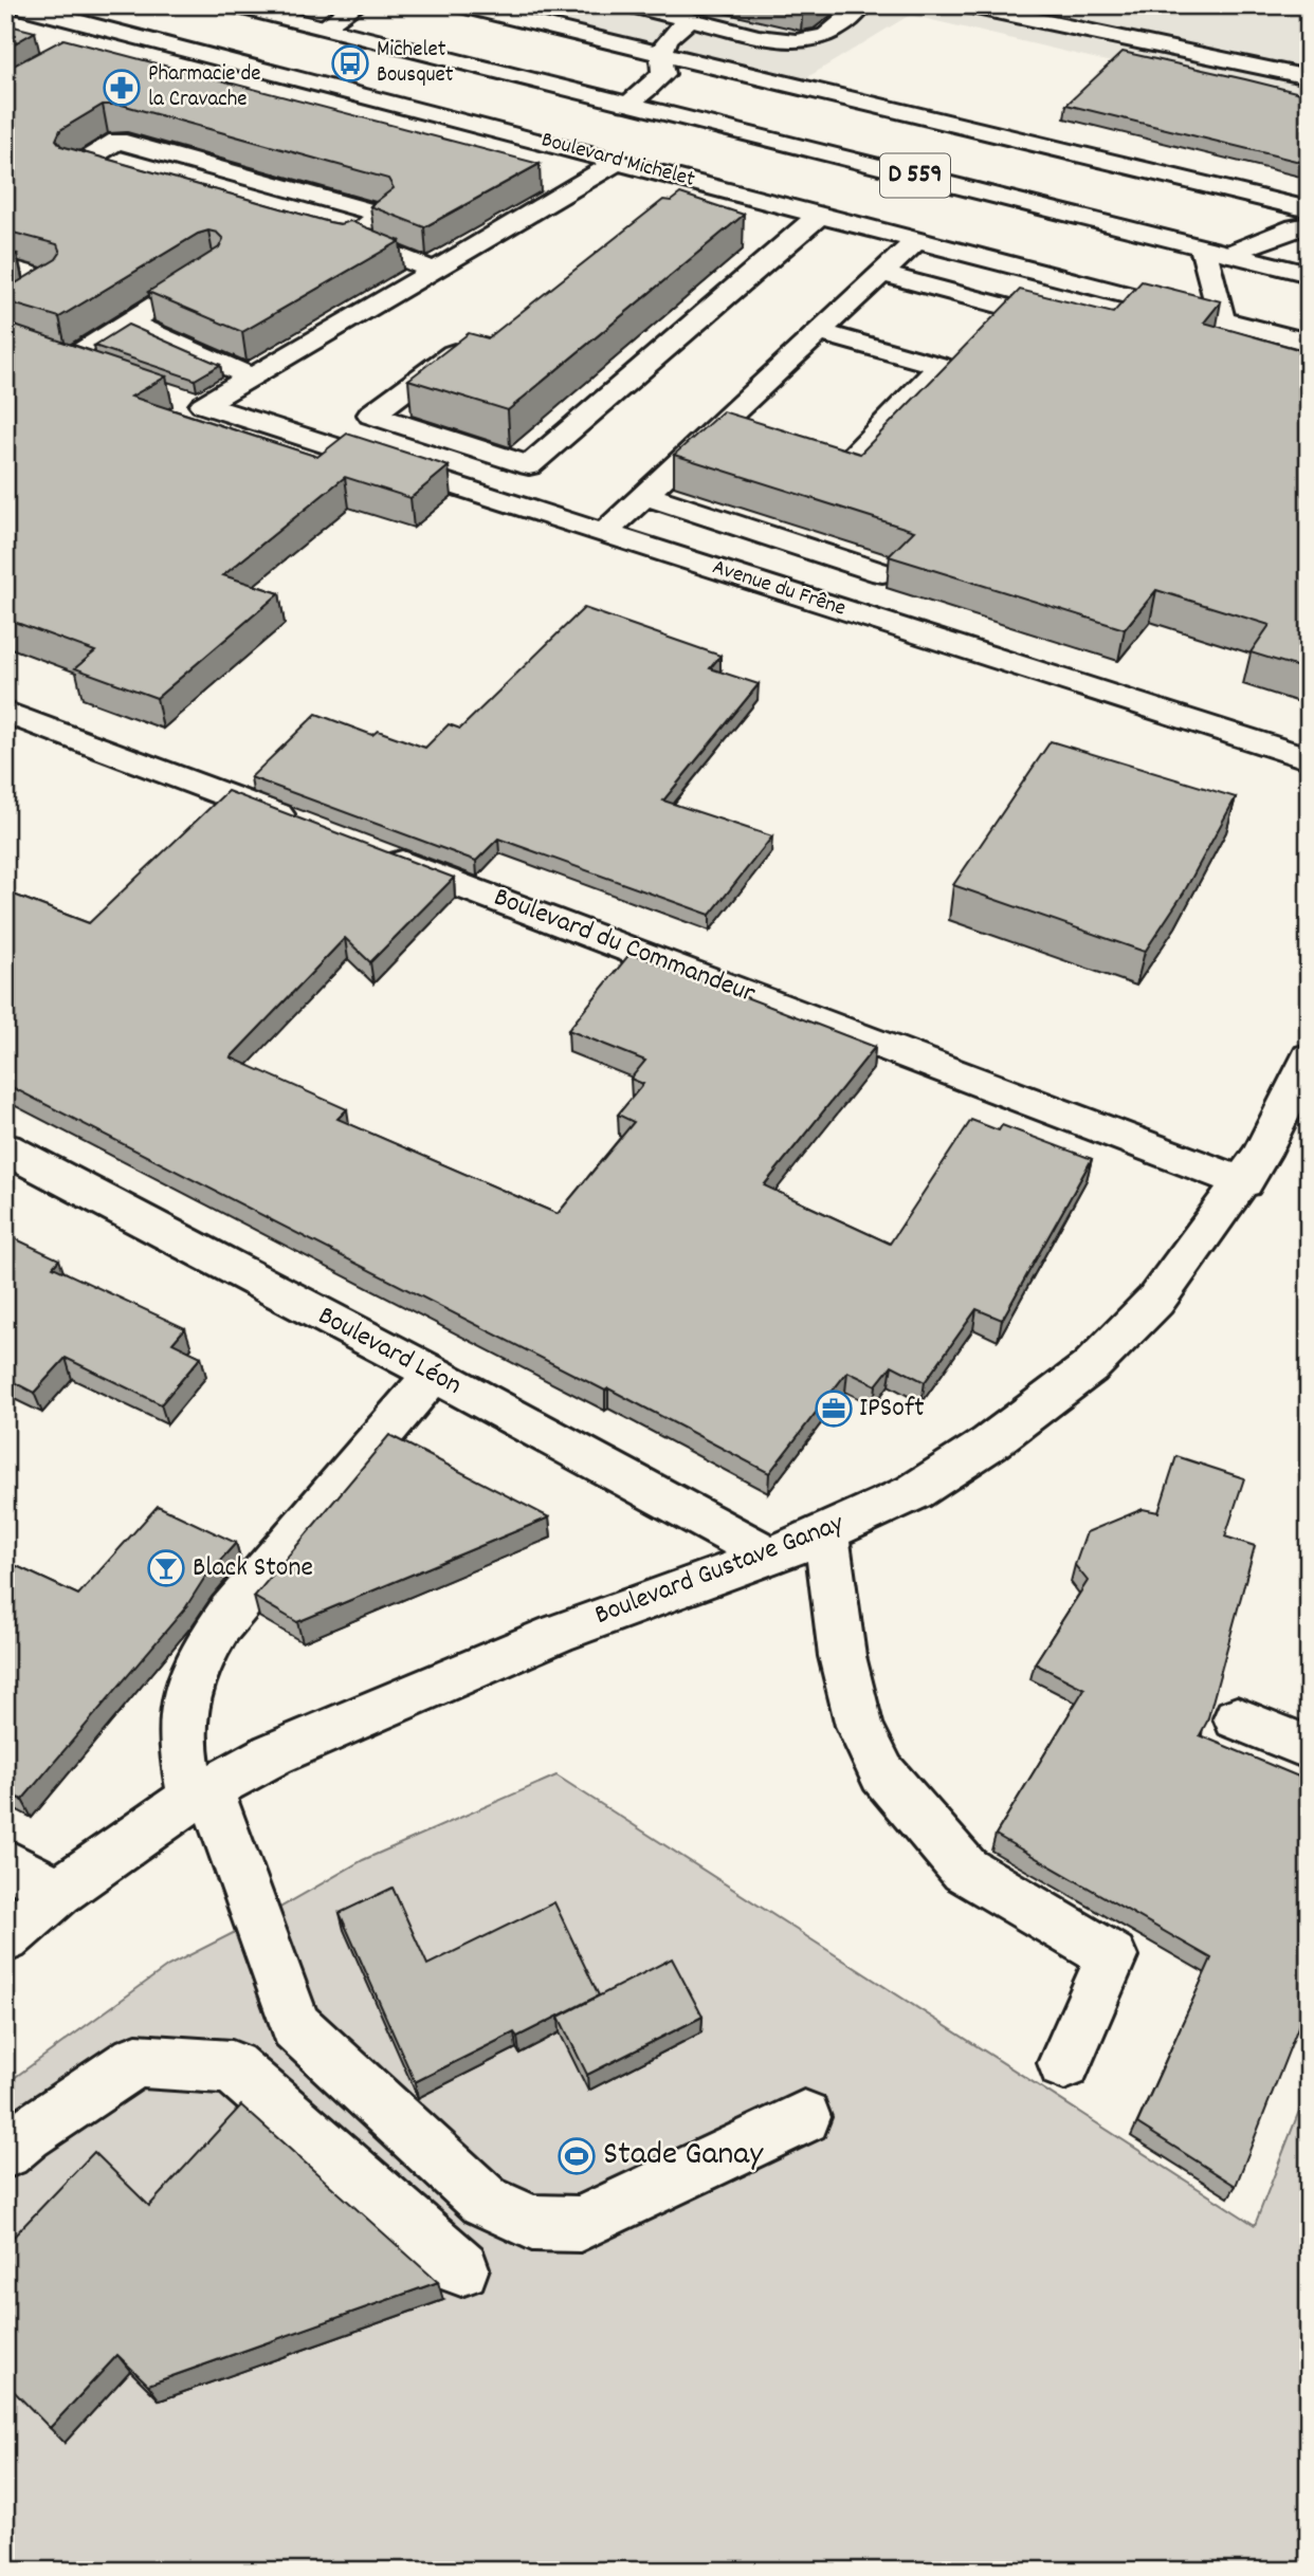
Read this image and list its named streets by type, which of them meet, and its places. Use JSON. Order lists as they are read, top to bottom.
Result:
{
  "streets": {
    "street": [
      "Boulevard Michelet",
      "D 559",
      "Avenue du Frêne",
      "Boulevard du Commandeur",
      "Boulevard Léon",
      "Boulevard Gustave Ganay"
    ]
  },
  "crossings": [
    ["Boulevard du Commandeur", "Boulevard Gustave Ganay"],
    ["Boulevard Léon", "Boulevard Gustave Ganay"]
  ],
  "places": {
    "bus stop": ["Michelet Bousquet"],
    "pharmacy": ["Pharmacie de la Cravache"],
    "office": ["IPSoft"],
    "bar": ["Black Stone"],
    "sports": ["Stade Ganay"]
  }
}
